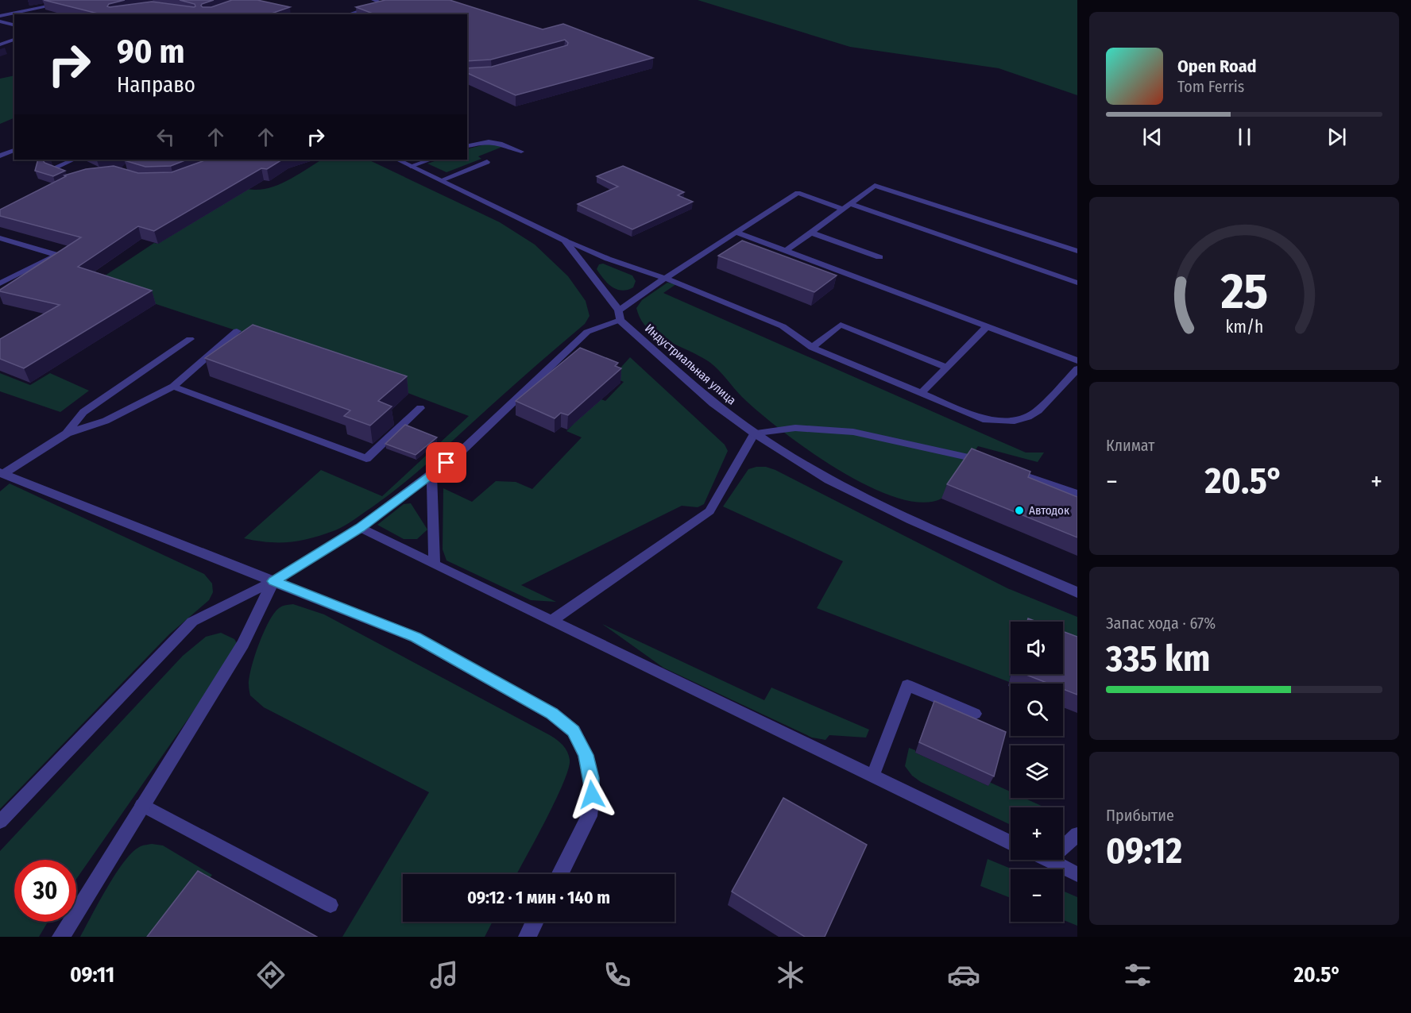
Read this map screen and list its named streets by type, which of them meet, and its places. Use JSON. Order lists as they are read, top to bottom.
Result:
{
  "streets": {
    "street": ["Индустриальная улица"]
  },
  "places": ["Автодок"],
  "page": {
    "turn": ["90 m", "Направо"],
    "song": ["Open Road", "Tom Ferris"],
    "tile": [
      "Климат",
      ["Запас хода · 67%", "335 km"],
      ["Прибытие", "09:12"]
    ],
    "heat": ["−", "20.5°", "+"],
    "map_buttons": ["+", "−"],
    "limit": "30",
    "trip": "09:12 · 1 мин · 140 m",
    "tabs": ["09:11", "20.5°"],
    "gauge": ["25", "km/h"]
  }
}
